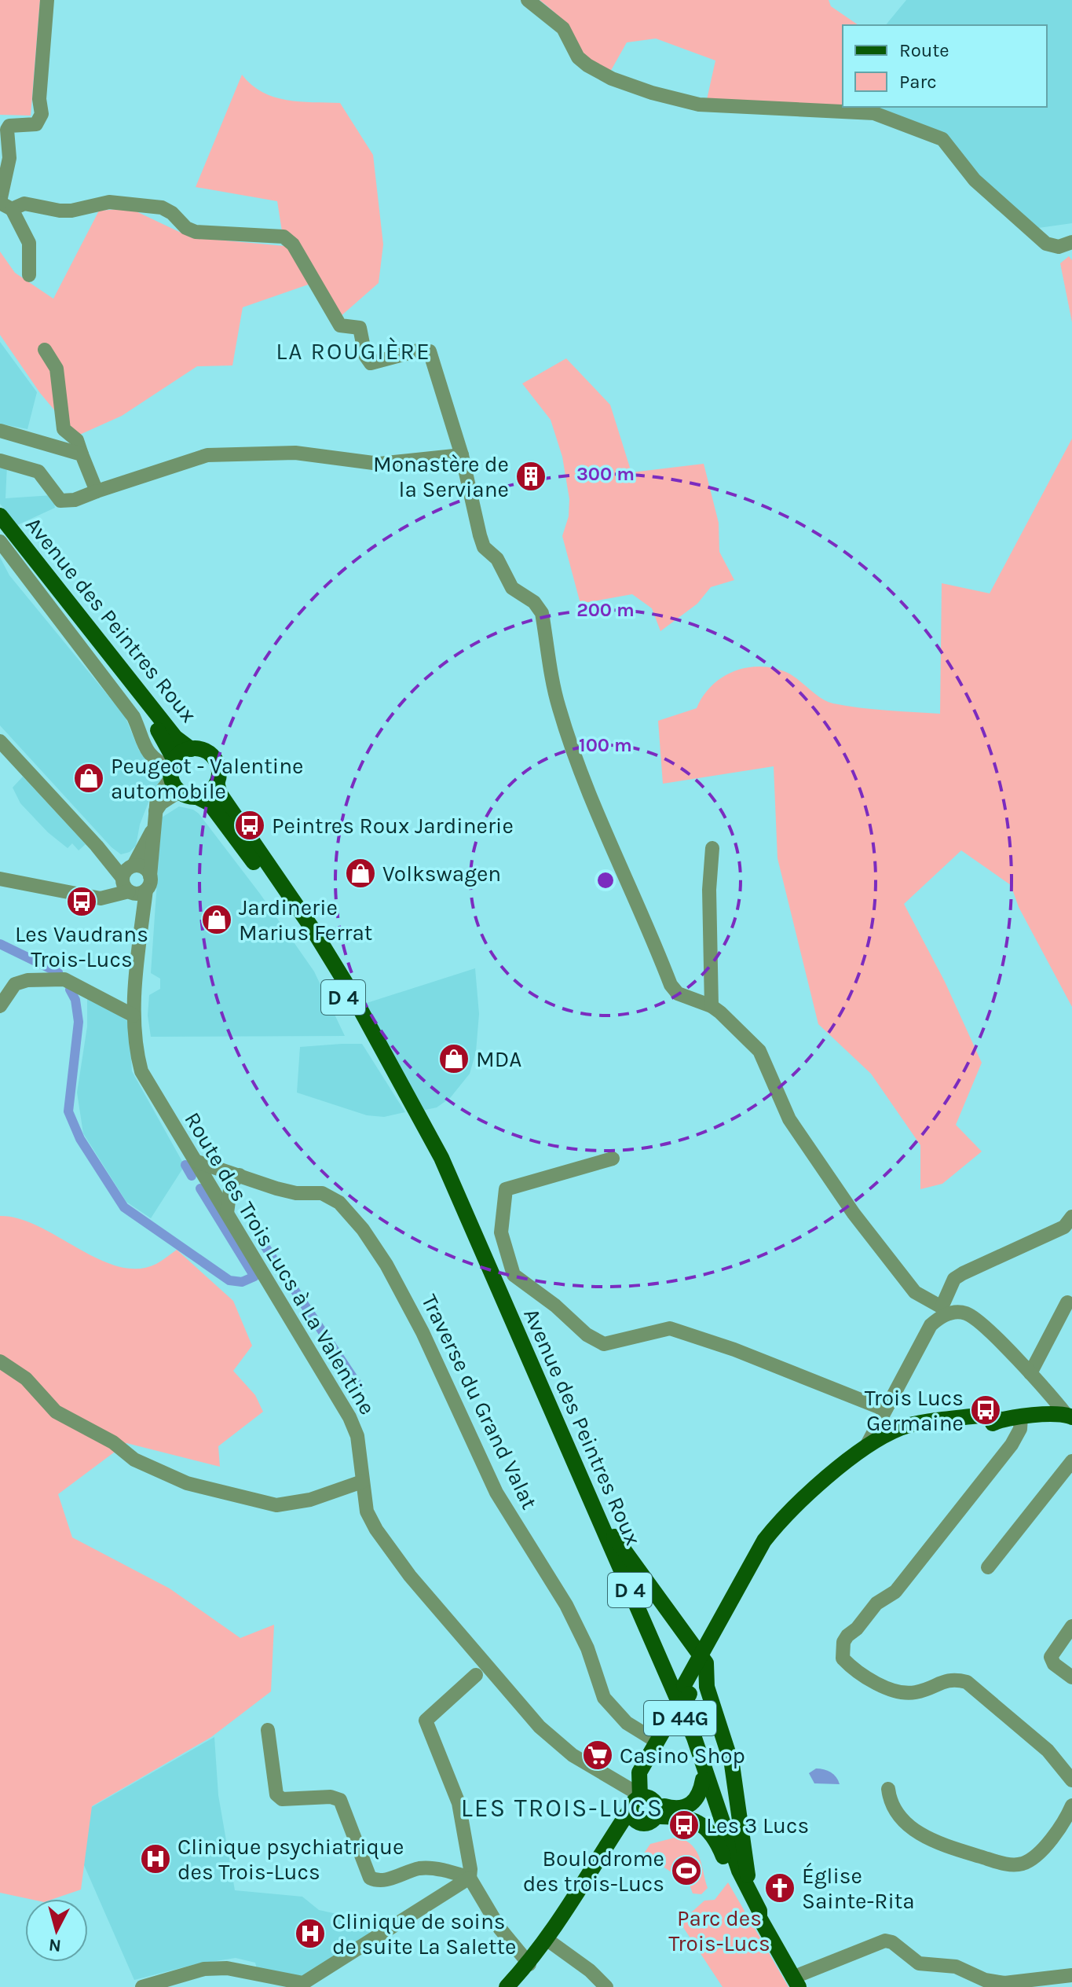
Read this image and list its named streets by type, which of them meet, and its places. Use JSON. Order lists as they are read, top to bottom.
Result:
{
  "streets": {
    "main road": ["Avenue des Peintres Roux", "D 4", "D 44G"],
    "street": ["Route des Trois Lucs à La Valentine", "Traverse du Grand Valat"]
  },
  "crossings": [
    ["Avenue des Peintres Roux", "D 4"],
    ["Avenue des Peintres Roux", "Route des Trois Lucs à La Valentine"],
    ["Route des Trois Lucs à La Valentine", "Traverse du Grand Valat"],
    ["Route des Trois Lucs à La Valentine", "D 44G"]
  ],
  "districts": ["LA ROUGIÈRE", "LES TROIS-LUCS"],
  "parks": ["Parc des Trois-Lucs"],
  "places": {
    "building": ["Monastère de la Serviane"],
    "shop": [
      "Peugeot - Valentine automobile",
      "Volkswagen",
      "Jardinerie Marius Ferrat",
      "MDA"
    ],
    "bus stop": [
      "Peintres Roux Jardinerie",
      "Les Vaudrans Trois-Lucs",
      "Trois Lucs Germaine",
      "Les 3 Lucs"
    ],
    "supermarket": ["Casino Shop"],
    "hospital": ["Clinique psychiatrique des Trois-Lucs", "Clinique de soins de suite La Salette"],
    "sports": ["Boulodrome des trois-Lucs"],
    "church": ["Église Sainte-Rita"]
  },
  "legend": ["Route", "Parc"],
  "north": "bottom",
  "rings": ["300 m", "200 m", "100 m"]
}
